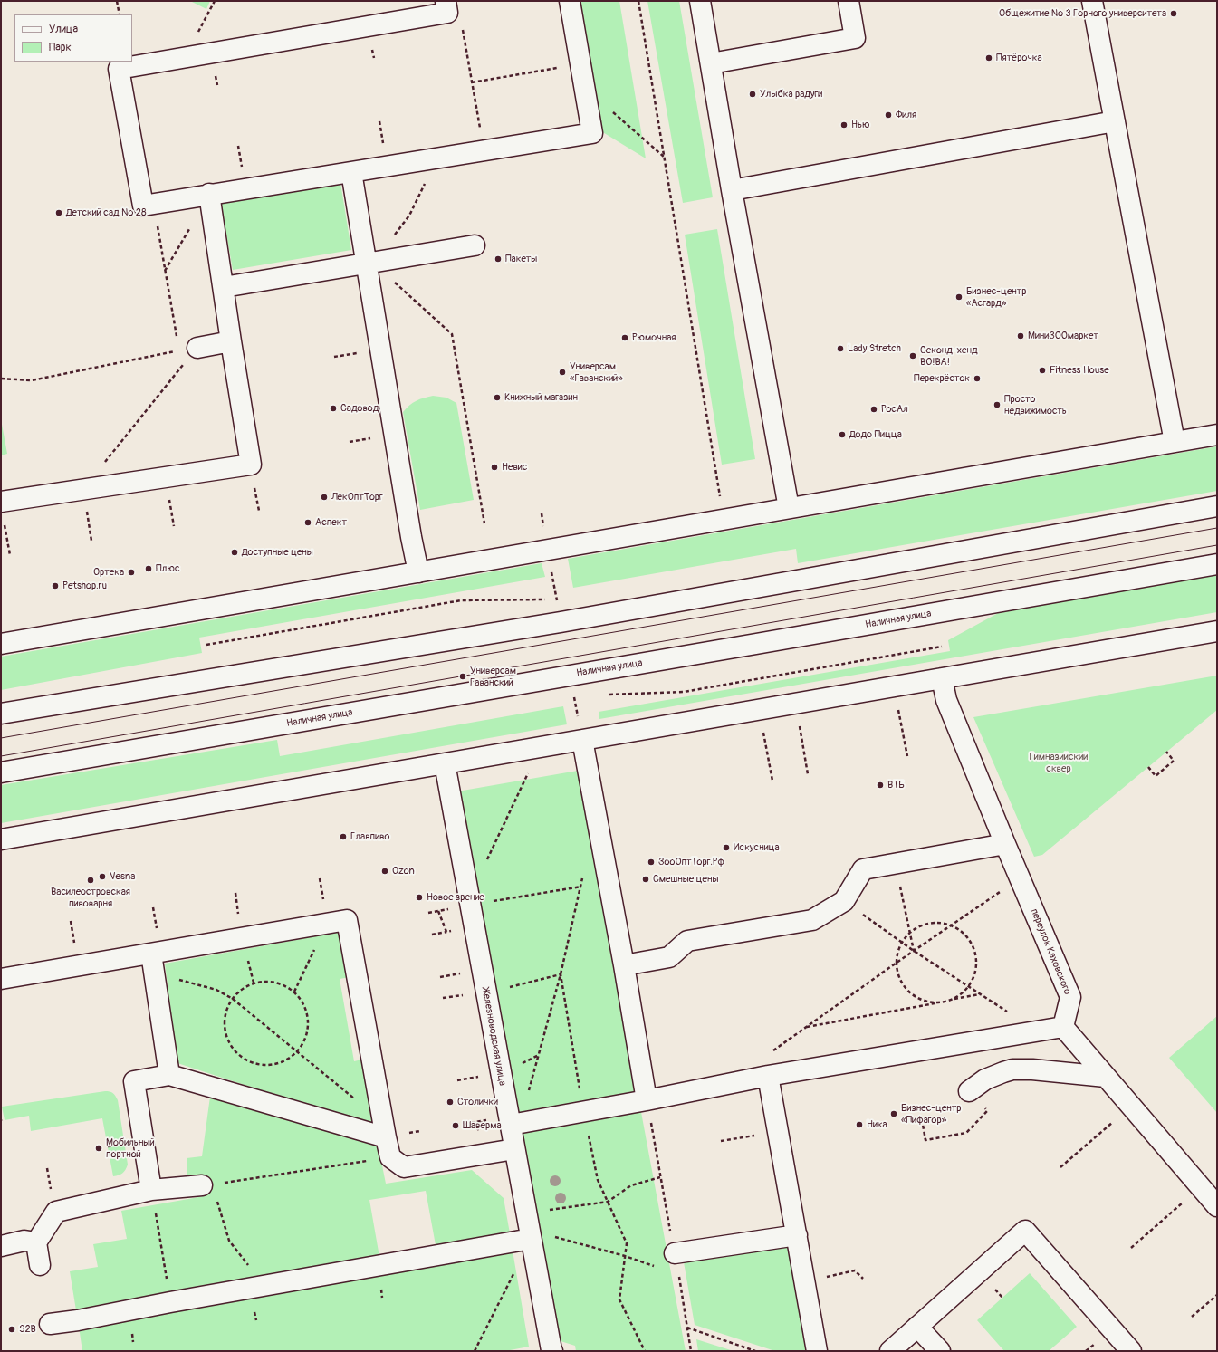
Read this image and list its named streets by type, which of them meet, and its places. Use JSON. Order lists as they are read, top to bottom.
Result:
{
  "streets": {
    "street": ["Наличная улица", "переулок Каховского", "Железноводская улица"]
  },
  "parks": ["Гимназийский сквер"],
  "places": [
    "Общежитие № 3 Горного университета",
    "Пятёрочка",
    "Улыбка радуги",
    "Филя",
    "Нью",
    "Детский сад № 28",
    "Пакеты",
    "Бизнес-центр «Асгард»",
    "МиниЗООмаркет",
    "Рюмочная",
    "Lady Stretch",
    "Секонд-хенд ВО!ВА!",
    "Fitness House",
    "Универсам «Гаванский»",
    "Перекрёсток",
    "Книжный магазин",
    "Просто недвижимость",
    "Садовод",
    "РосАл",
    "Додо Пицца",
    "Невис",
    "ЛекОптТорг",
    "Аспект",
    "Доступные цены",
    "Плюс",
    "Ортека",
    "Petshop.ru",
    "Универсам Гаванский",
    "ВТБ",
    "Главпиво",
    "Искусница",
    "ЗооОптТорг.Рф",
    "Ozon",
    "Vesna",
    "Смешные цены",
    "Василеостровская пивоварня",
    "Новое зрение",
    "Столички",
    "Бизнес-центр «Пифагор»",
    "Ника",
    "Шаверма",
    "Мобильный портной",
    "S2B"
  ],
  "legend": ["Улица", "Парк"]
}
